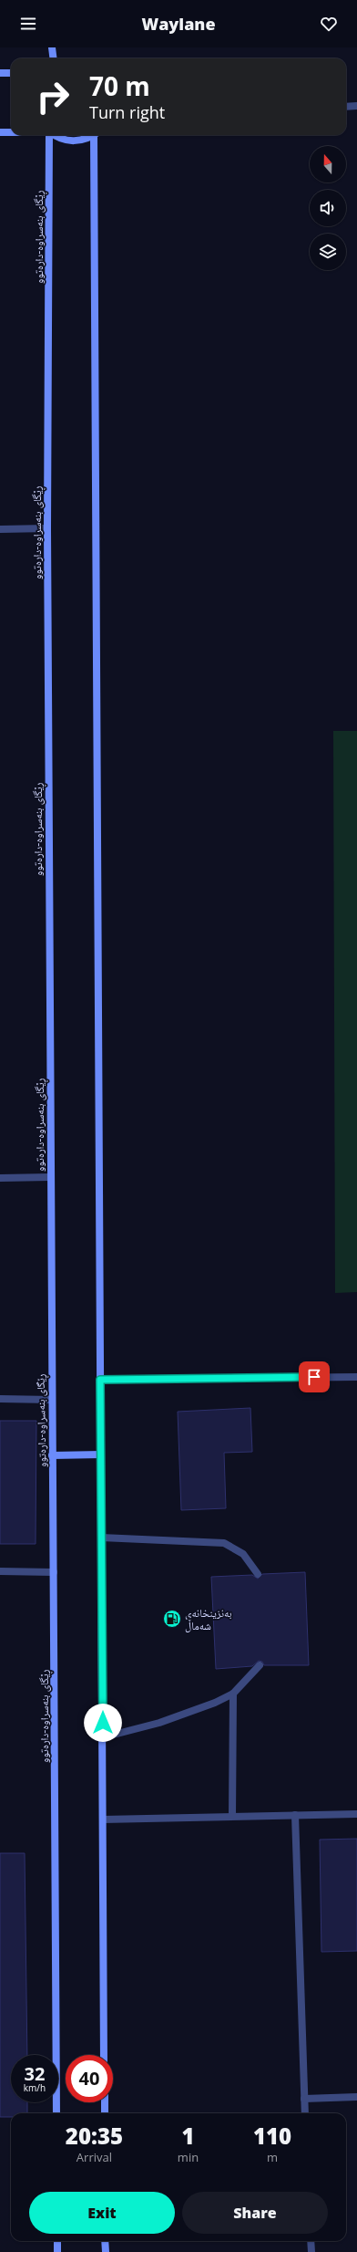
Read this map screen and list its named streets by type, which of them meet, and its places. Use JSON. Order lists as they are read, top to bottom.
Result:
{
  "streets": {
    "street": ["ڕێگای بنەسراوە-دارەتوو"]
  },
  "places": {
    "fuel station": ["بەنزینخانەی شەماڵ"]
  },
  "north": "top",
  "page": {
    "header": "Waylane",
    "turn": ["70 m", "Turn right"],
    "speed": "32 km/h",
    "limit": "40",
    "eta": [
      "20:35",
      "Arrival",
      "1",
      "min",
      "110",
      "m"
    ],
    "buttons": ["Exit", "Share"]
  }
}
